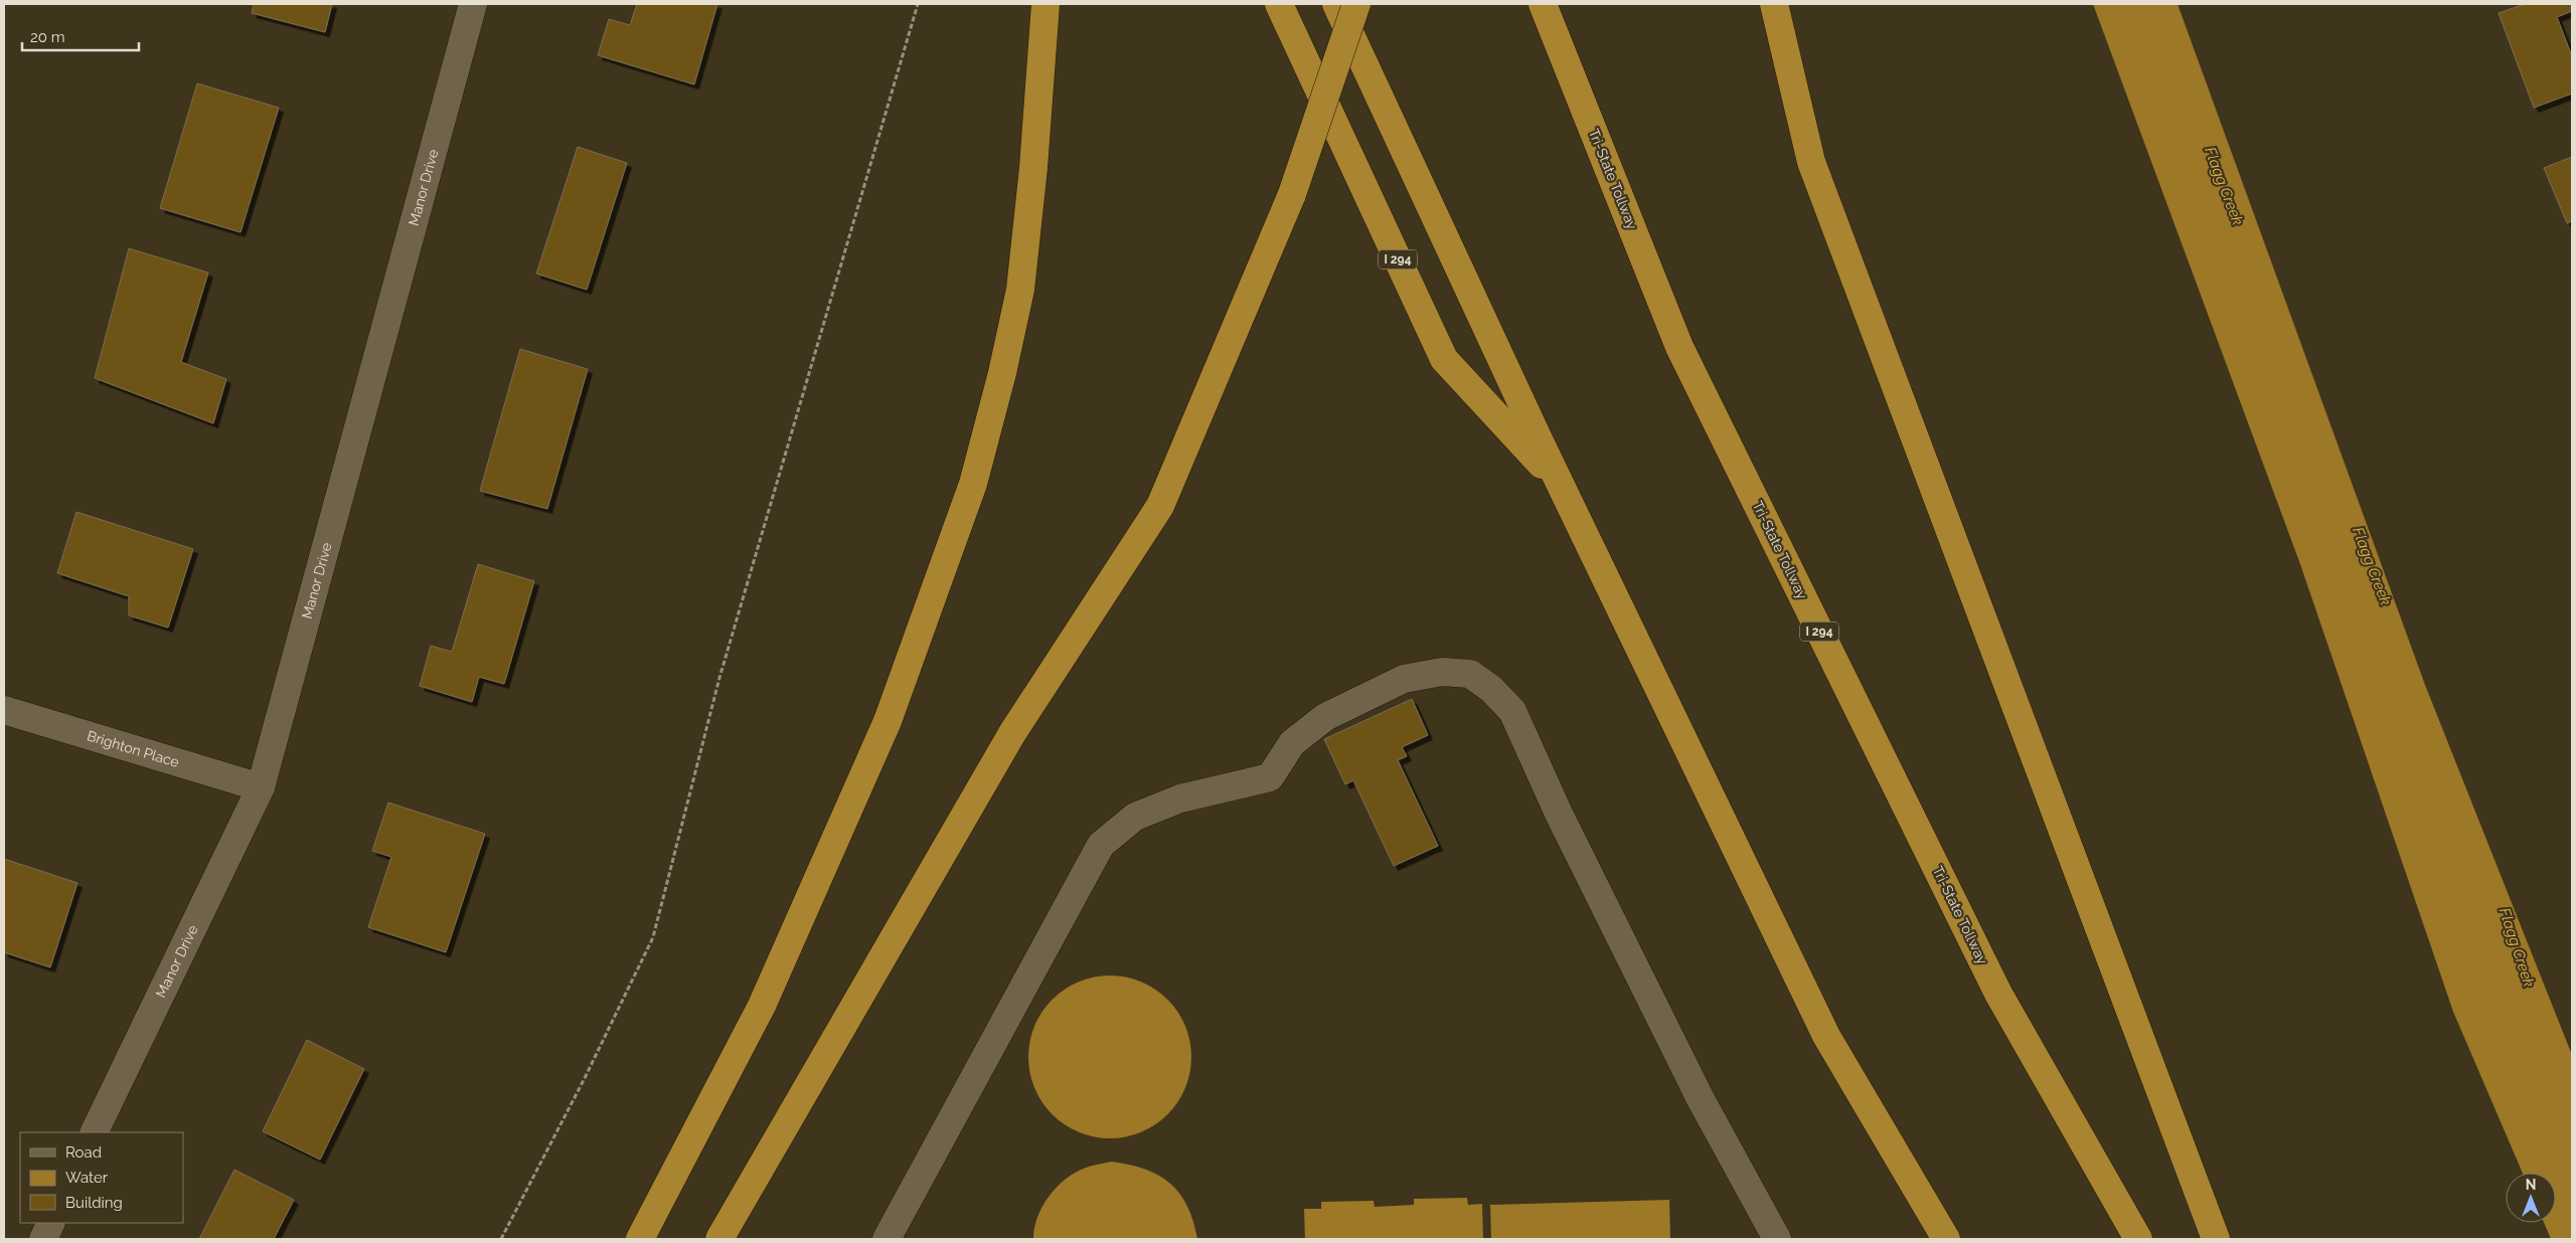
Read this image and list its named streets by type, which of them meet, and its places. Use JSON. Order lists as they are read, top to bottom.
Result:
{
  "streets": {
    "highway": ["Tri-State Tollway", "I 294"],
    "street": ["Manor Drive", "Brighton Place"]
  },
  "crossings": [
    ["Manor Drive", "Brighton Place"]
  ],
  "water": ["Flagg Creek"],
  "legend": ["Road", "Water", "Building"],
  "scale_bar": "20 m",
  "north": "top"
}
